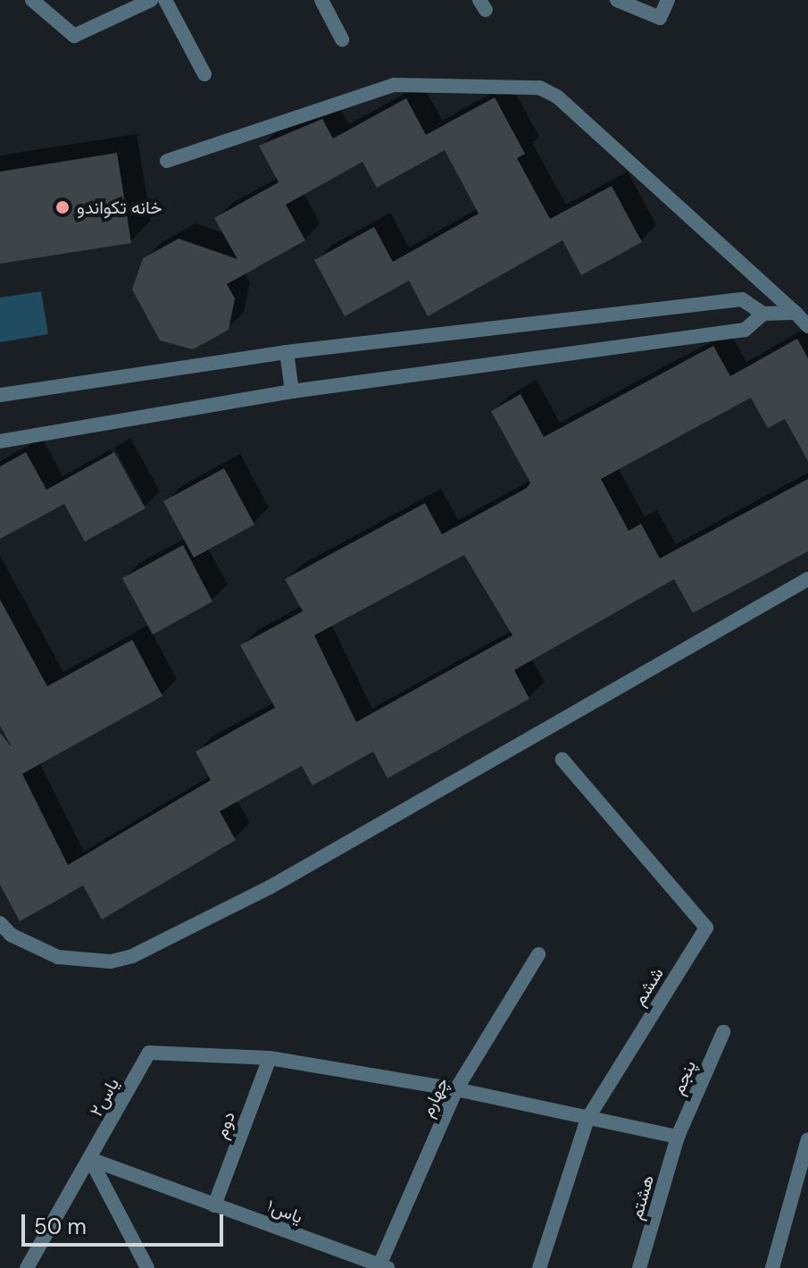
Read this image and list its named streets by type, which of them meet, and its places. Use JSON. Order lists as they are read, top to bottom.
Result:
{
  "streets": {
    "street": [
      "ششم",
      "پنجم",
      "یاس۲",
      "چهارم",
      "دوم",
      "هشتم",
      "یاس۱"
    ]
  },
  "crossings": [
    ["پنجم", "هشتم"],
    ["یاس۲", "دوم"],
    ["یاس۲", "یاس۱"],
    ["چهارم", "یاس۱"],
    ["دوم", "یاس۱"]
  ],
  "places": ["خانه تکواندو"],
  "scale_bar": "50 m"
}
